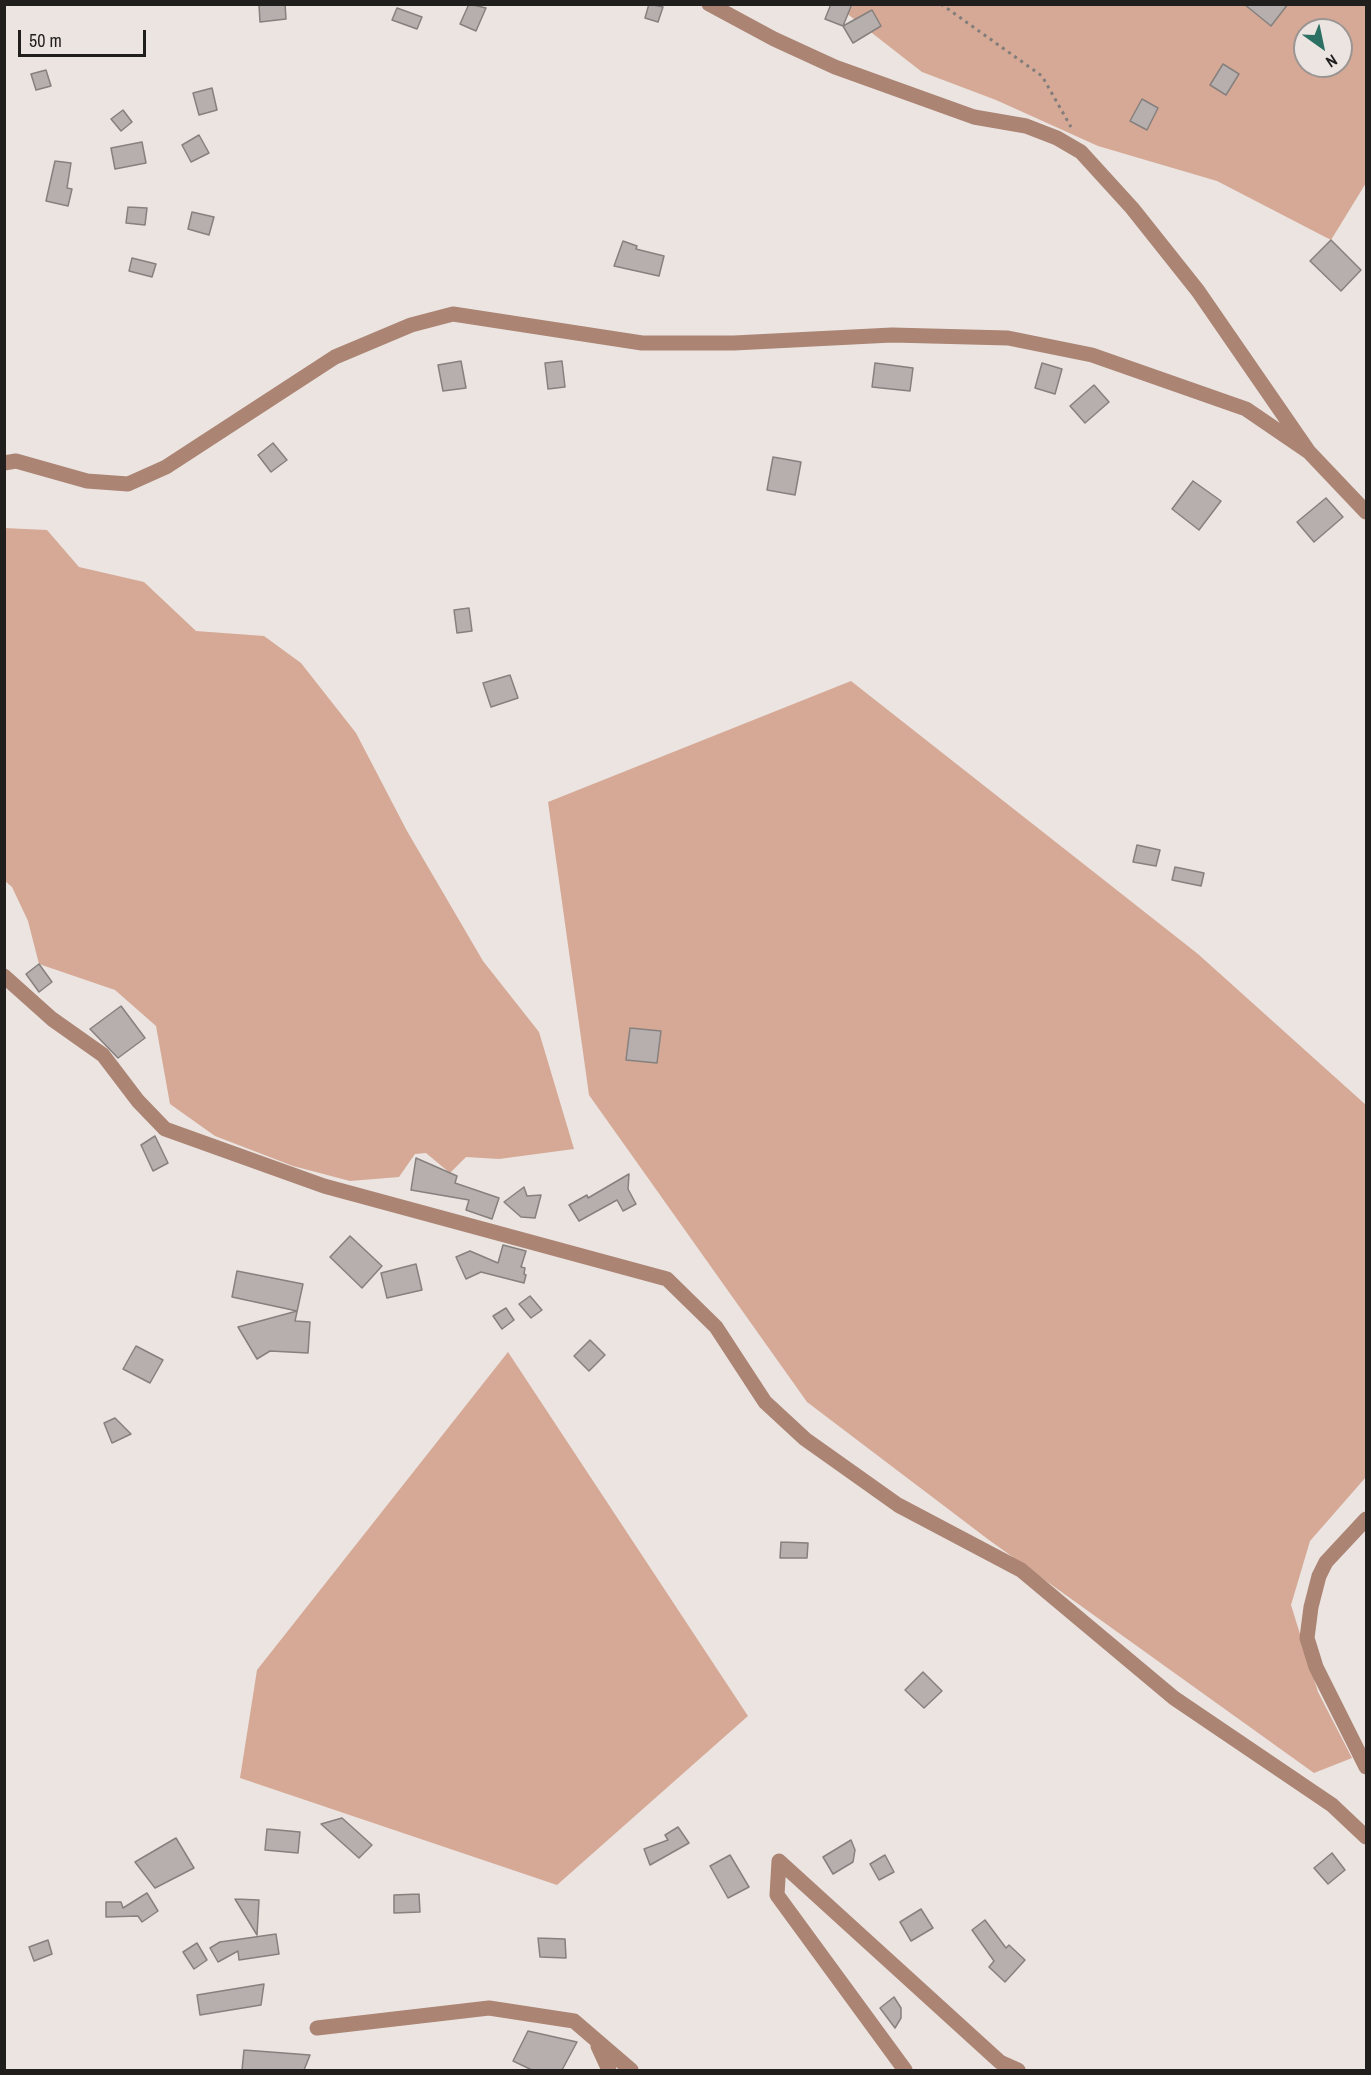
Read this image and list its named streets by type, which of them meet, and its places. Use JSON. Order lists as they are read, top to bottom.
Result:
{
  "scale_bar": "50 m",
  "north": "bottom right"
}
